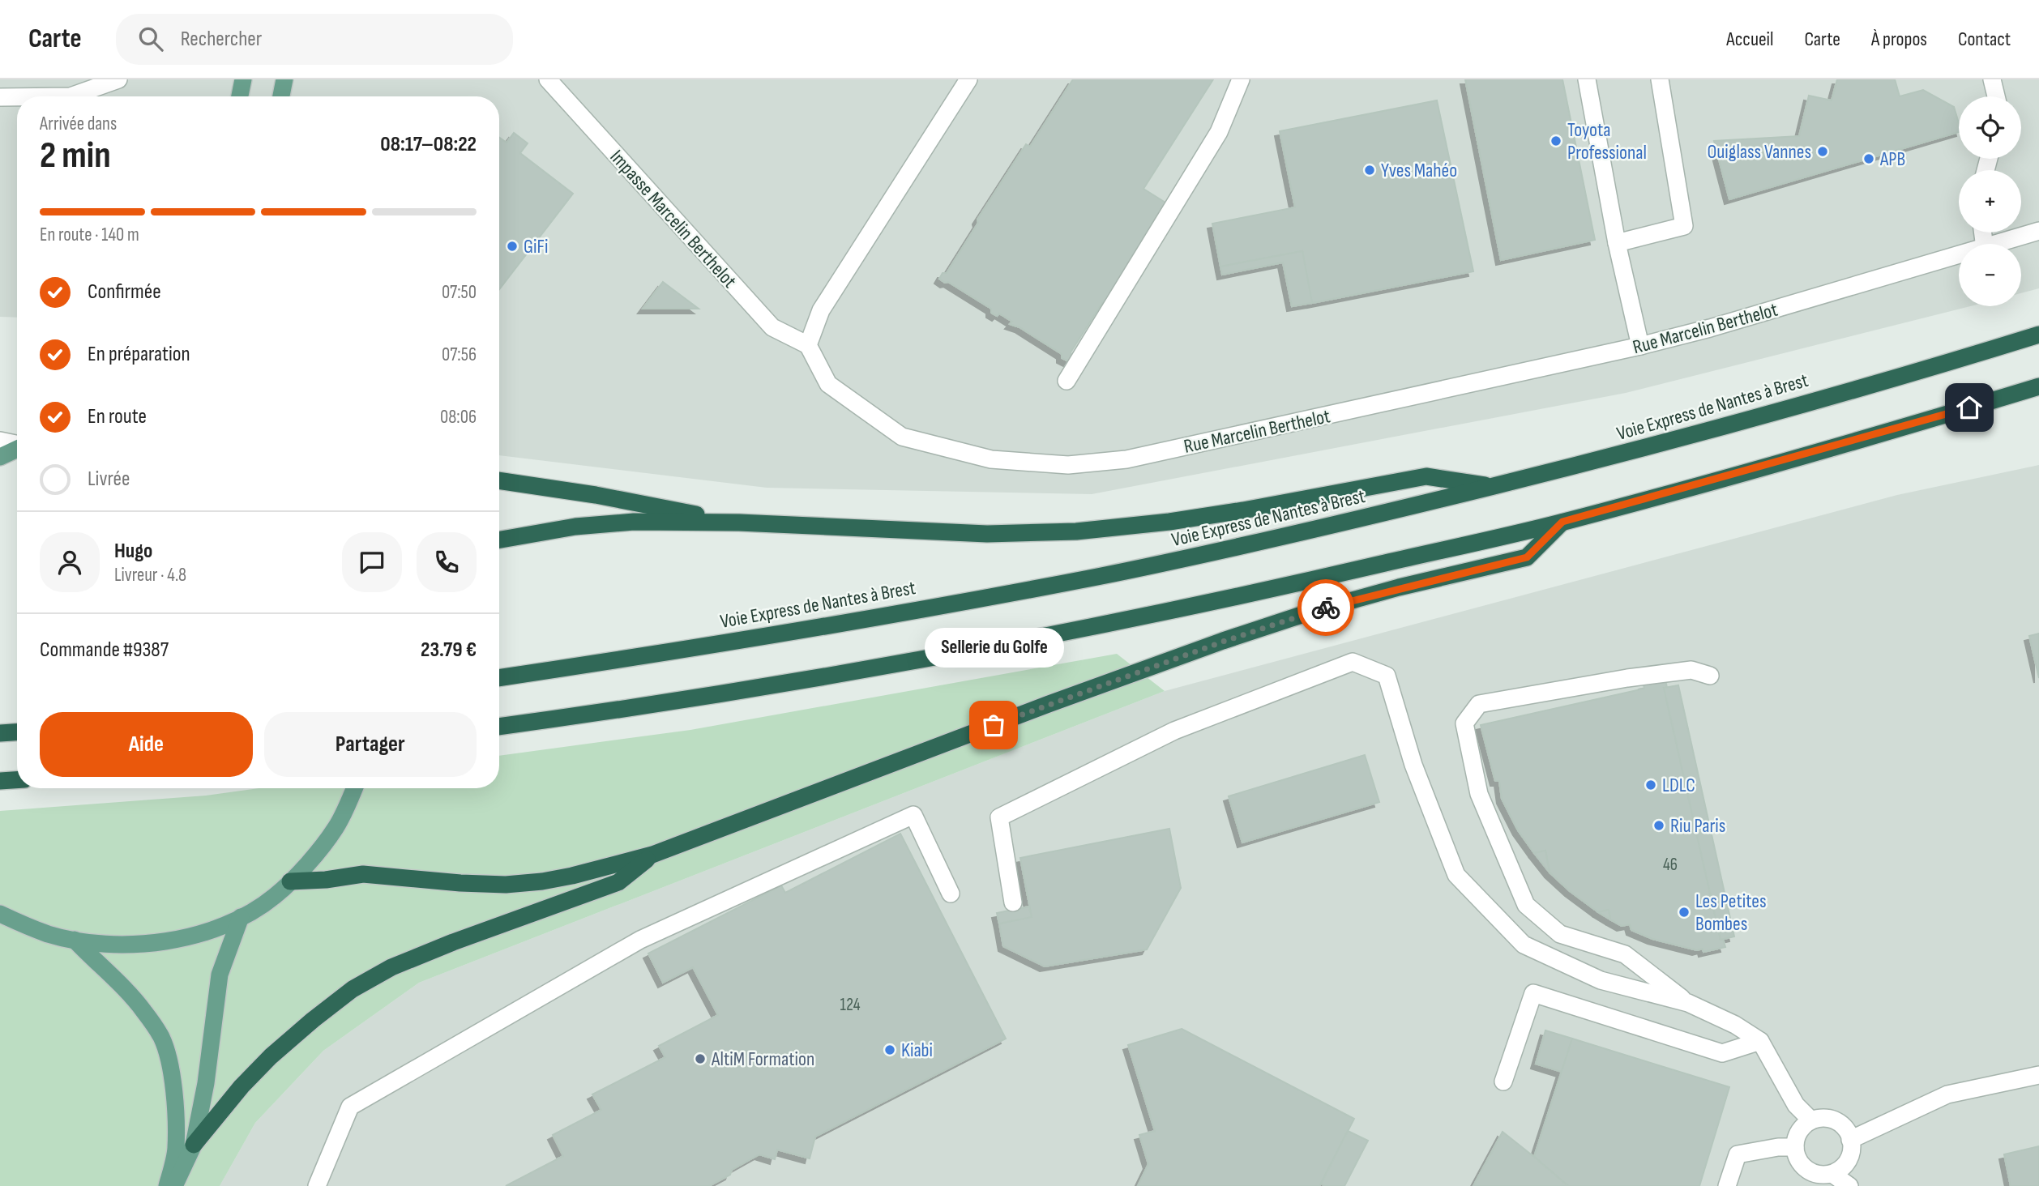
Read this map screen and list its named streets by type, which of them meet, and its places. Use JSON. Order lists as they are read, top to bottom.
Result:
{
  "streets": {
    "highway": ["Voie Express de Nantes à Brest"],
    "street": ["Impasse Marcelin Berthelot", "Rue Marcelin Berthelot"]
  },
  "crossings": [
    ["Impasse Marcelin Berthelot", "Rue Marcelin Berthelot"]
  ],
  "places": [
    "Toyota Professional",
    "Ouiglass Vannes",
    "APB",
    "Yves Mahéo",
    "GiFi",
    "Sellerie du Golfe",
    "LDLC",
    "Riu Paris",
    "Les Petites Bombes",
    "Kiabi",
    "AltiM Formation"
  ],
  "house_numbers": ["46", "124"],
  "page": {
    "header": "Carte",
    "search": "Rechercher",
    "nav": [
      "Accueil",
      "Carte",
      "À propos",
      "Contact"
    ],
    "map_buttons": ["+", "−"],
    "heading": ["2 min", "Arrivée dans", "08:17–08:22"],
    "panel": [
      "Hugo",
      "Livreur · 4.8",
      "Commande #9387",
      "23.79 €"
    ],
    "bar": "En route · 140 m",
    "list": [
      ["Confirmée", "07:50"],
      ["En préparation", "07:56"],
      ["En route", "08:06"],
      "Livrée"
    ],
    "bubble": "Sellerie du Golfe",
    "buttons": ["Aide", "Partager"]
  }
}
